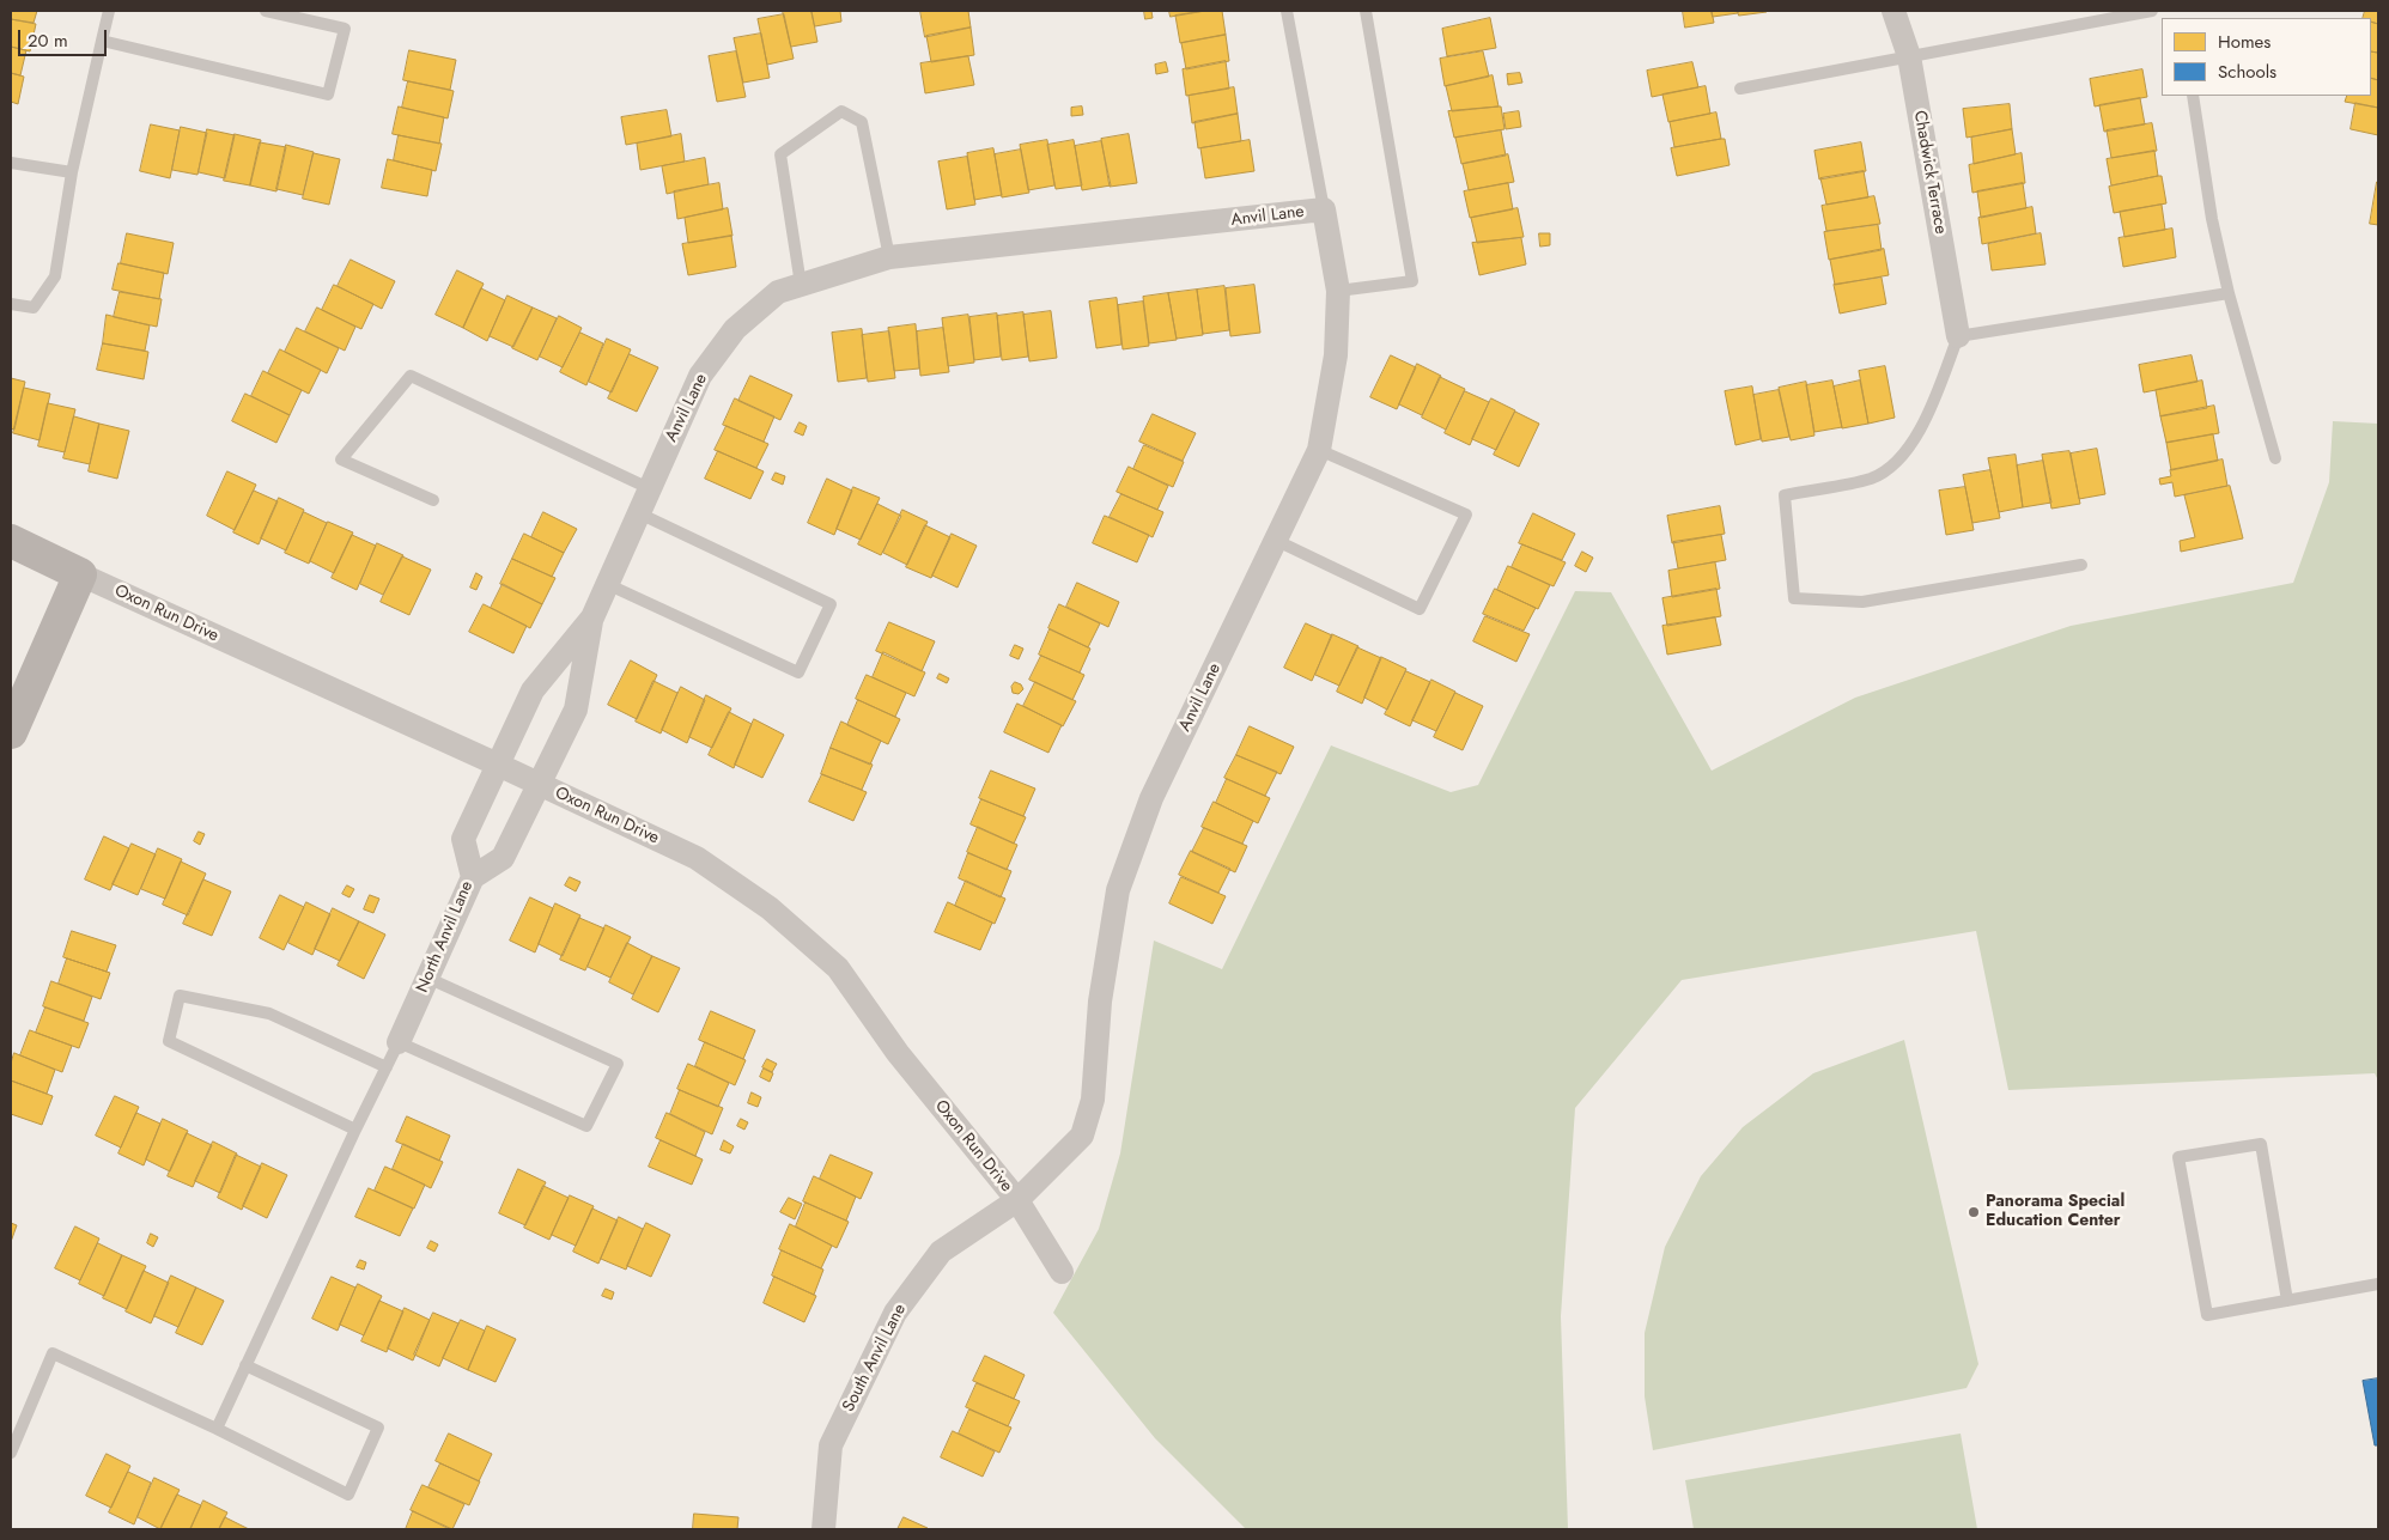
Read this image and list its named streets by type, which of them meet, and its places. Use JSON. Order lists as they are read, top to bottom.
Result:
{
  "streets": {
    "street": [
      "Chadwick Terrace",
      "Anvil Lane",
      "Oxon Run Drive",
      "North Anvil Lane",
      "South Anvil Lane"
    ]
  },
  "crossings": [
    ["Anvil Lane", "Oxon Run Drive"],
    ["Anvil Lane", "North Anvil Lane"],
    ["Anvil Lane", "South Anvil Lane"],
    ["Oxon Run Drive", "North Anvil Lane"],
    ["Oxon Run Drive", "South Anvil Lane"]
  ],
  "places": ["Panorama Special Education Center"],
  "legend": ["Homes", "Schools"],
  "scale_bar": "20 m"
}
